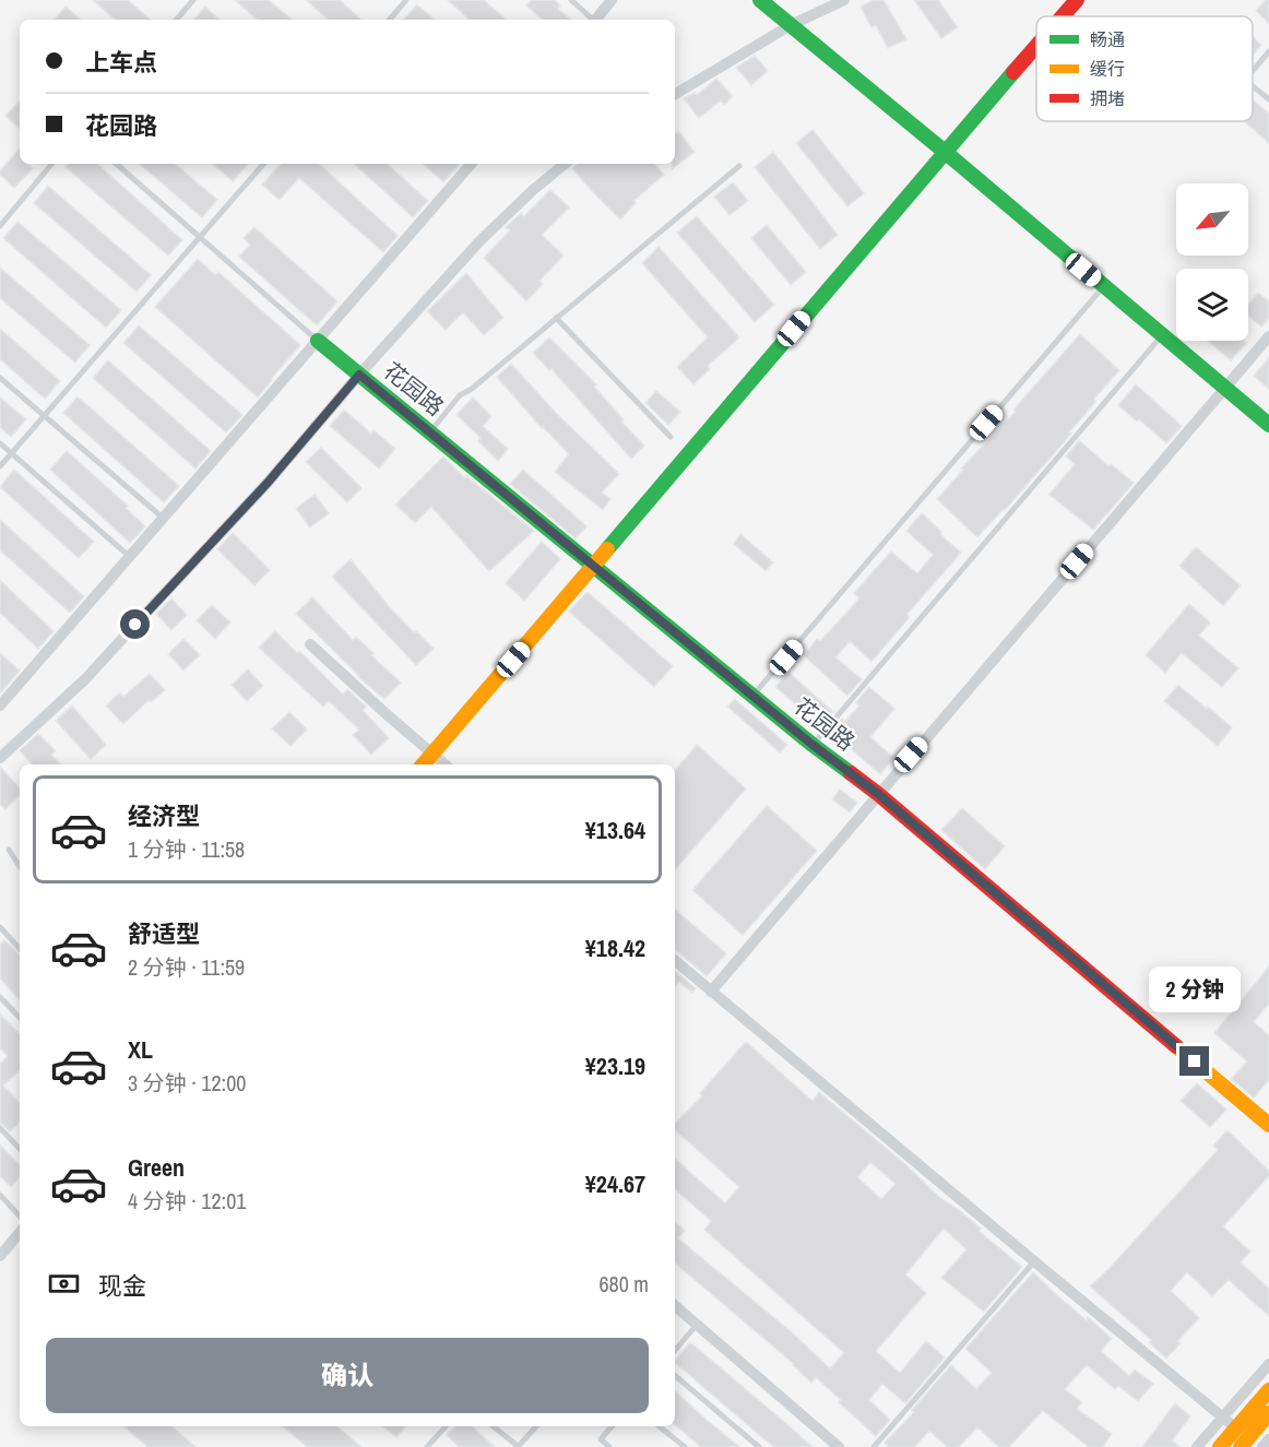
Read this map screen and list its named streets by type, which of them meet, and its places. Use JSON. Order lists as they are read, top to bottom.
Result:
{
  "streets": {
    "street": ["花园路"]
  },
  "legend": ["畅通", "缓行", "拥堵"],
  "north": "bottom left",
  "page": {
    "banner": ["上车点", "花园路"],
    "list": [
      {
        "name": "经济型",
        "note": "1 分钟 · 11:58",
        "value": "¥13.64"
      },
      {
        "name": "舒适型",
        "note": "2 分钟 · 11:59",
        "value": "¥18.42"
      },
      {
        "name": "XL",
        "note": "3 分钟 · 12:00",
        "value": "¥23.19"
      },
      {
        "name": "Green",
        "note": "4 分钟 · 12:01",
        "value": "¥24.67"
      }
    ],
    "bubble": "2 分钟",
    "pay": ["现金", "680 m"],
    "buttons": "确认"
  }
}
